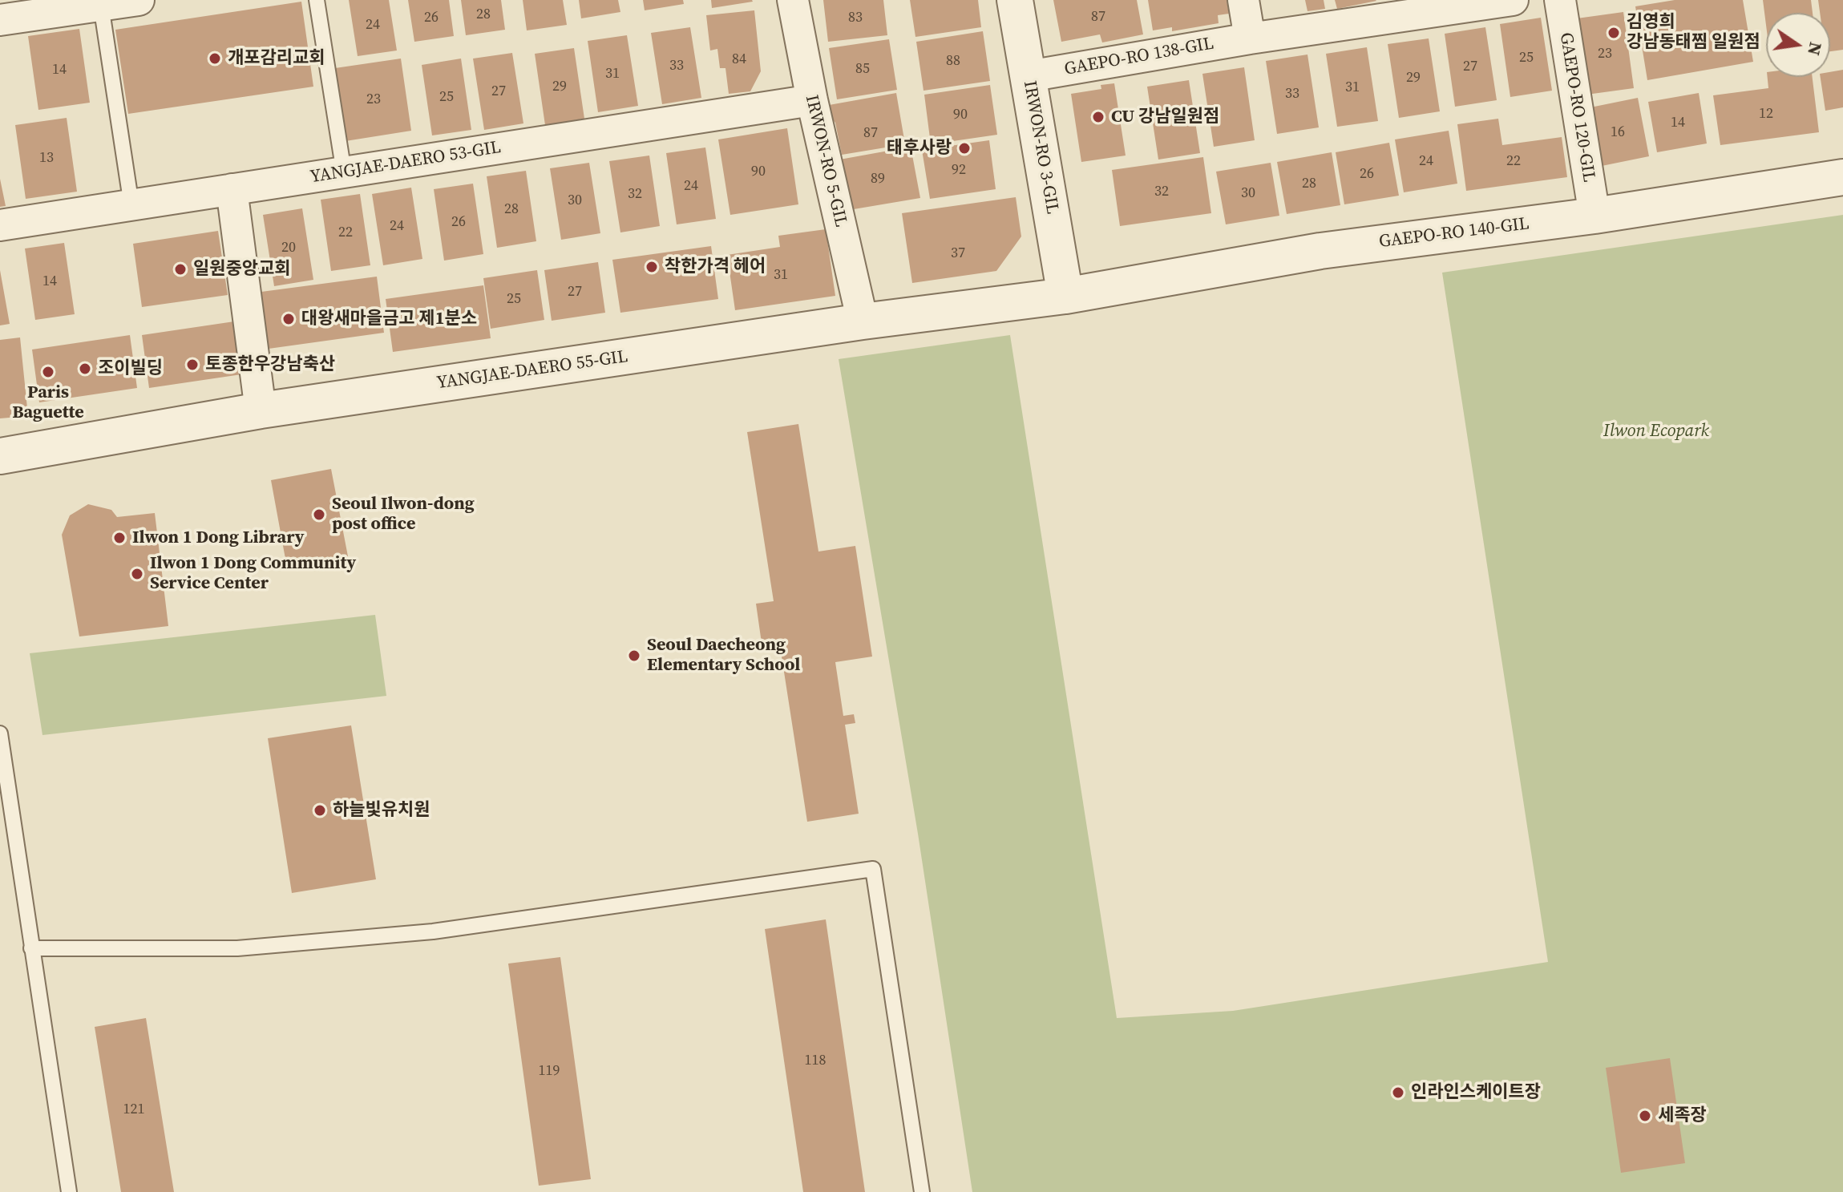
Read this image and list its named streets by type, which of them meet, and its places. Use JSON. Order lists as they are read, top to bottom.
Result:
{
  "streets": {
    "street": [
      "GAEPO-RO 138-GIL",
      "GAEPO-RO 120-GIL",
      "IRWON-RO 3-GIL",
      "IRWON-RO 5-GIL",
      "YANGJAE-DAERO 53-GIL",
      "GAEPO-RO 140-GIL",
      "YANGJAE-DAERO 55-GIL"
    ]
  },
  "crossings": [
    ["GAEPO-RO 138-GIL", "IRWON-RO 3-GIL"],
    ["GAEPO-RO 120-GIL", "GAEPO-RO 140-GIL"],
    ["IRWON-RO 3-GIL", "GAEPO-RO 140-GIL"],
    ["IRWON-RO 3-GIL", "YANGJAE-DAERO 55-GIL"],
    ["IRWON-RO 5-GIL", "YANGJAE-DAERO 53-GIL"],
    ["IRWON-RO 5-GIL", "YANGJAE-DAERO 55-GIL"],
    ["GAEPO-RO 140-GIL", "YANGJAE-DAERO 55-GIL"]
  ],
  "parks": ["Ilwon Ecopark"],
  "places": [
    "김영희 강남동태찜 일원점",
    "개포감리교회",
    "CU 강남일원점",
    "태후사랑",
    "착한가격 헤어",
    "일원중앙교회",
    "대왕새마을금고 제1분소",
    "토종한우강남축산",
    "조이빌딩",
    "Paris Baguette",
    "Seoul Ilwon-dong post office",
    "Ilwon 1 Dong Library",
    "Ilwon 1 Dong Community Service Center",
    "Seoul Daecheong Elementary School",
    "하늘빛유치원",
    "인라인스케이트장",
    "세족장"
  ],
  "house_numbers": [
    "28",
    "87",
    "26",
    "83",
    "24",
    "23",
    "25",
    "84",
    "88",
    "33",
    "27",
    "85",
    "14",
    "31",
    "29",
    "29",
    "31",
    "27",
    "33",
    "25",
    "23",
    "12",
    "90",
    "14",
    "16",
    "87",
    "13",
    "24",
    "22",
    "92",
    "90",
    "26",
    "89",
    "28",
    "24",
    "32",
    "30",
    "32",
    "30",
    "28",
    "26",
    "24",
    "22",
    "20",
    "37",
    "31",
    "14",
    "27",
    "25",
    "118",
    "119",
    "121"
  ],
  "north": "right"
}
